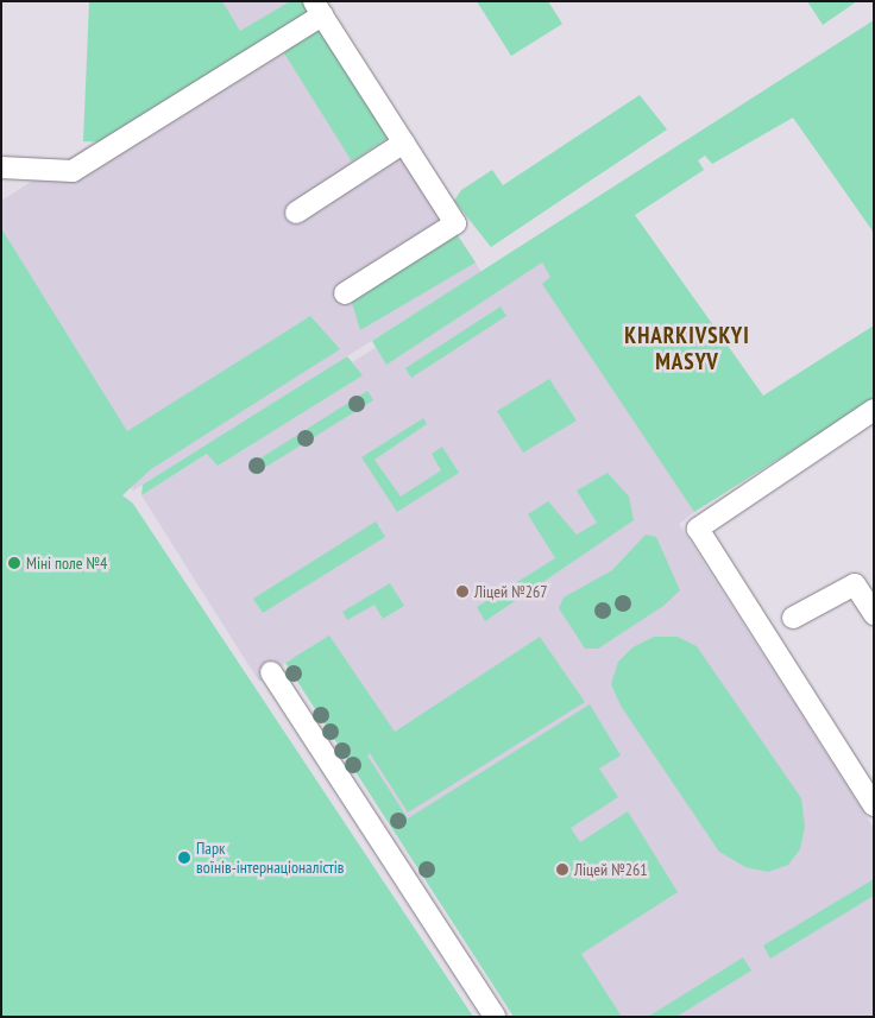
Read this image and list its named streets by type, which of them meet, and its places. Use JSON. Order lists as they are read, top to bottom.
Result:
{
  "districts": ["KHARKIVSKYI MASYV"],
  "places": [
    "Міні поле №4",
    "Ліцей №267",
    "Парк воїнів-інтернаціоналістів",
    "Ліцей №261"
  ]
}
